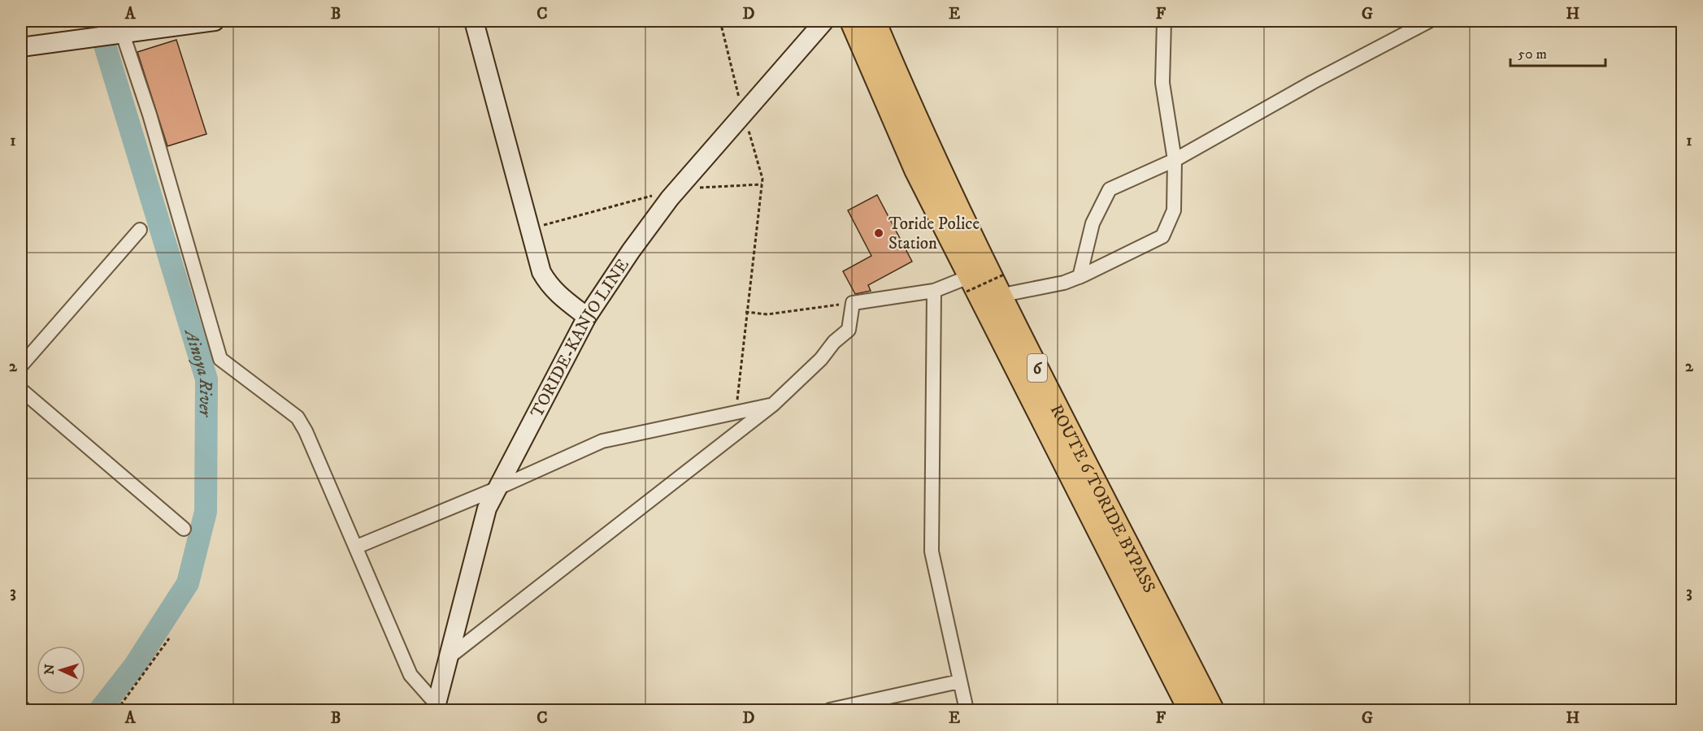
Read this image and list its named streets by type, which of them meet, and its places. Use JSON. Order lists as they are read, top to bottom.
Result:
{
  "streets": {
    "highway": ["6", "ROUTE 6 TORIDE BYPASS"],
    "street": ["TORIDE-KANJO LINE"]
  },
  "water": ["Ainoya River"],
  "places": ["Toride Police Station"],
  "scale_bar": "50 m",
  "north": "left",
  "grid": {
    "columns": [
      "A",
      "B",
      "C",
      "D",
      "E",
      "F",
      "G",
      "H"
    ],
    "rows": ["1", "2", "3"]
  }
}
